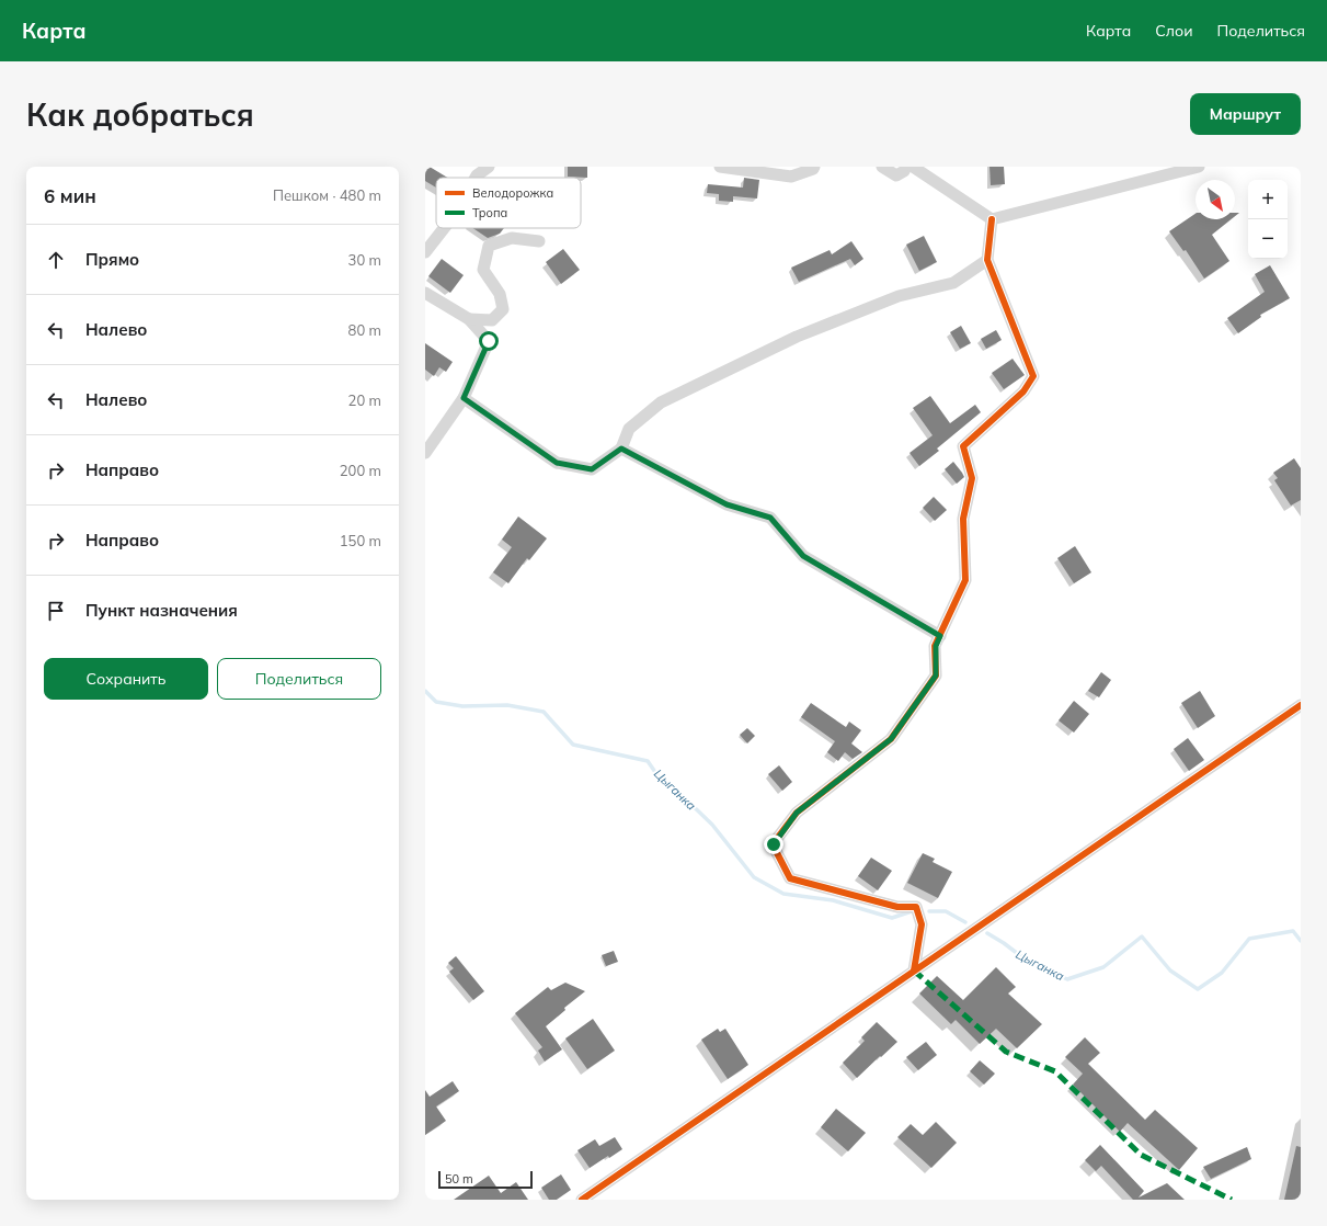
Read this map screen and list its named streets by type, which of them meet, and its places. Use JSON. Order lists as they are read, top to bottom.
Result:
{
  "water": ["Цыганка"],
  "legend": ["Велодорожка", "Тропа"],
  "scale_bar": "50 m",
  "north": "bottom right",
  "page": {
    "header": "Карта",
    "nav": ["Карта", "Слои", "Поделиться"],
    "buttons": [
      "Маршрут",
      ["Сохранить", "Поделиться"]
    ],
    "title": "Как добраться",
    "heading": ["6 мин", "Пешком · 480 m"],
    "map_buttons": ["+", "−"],
    "list": [
      ["Прямо", "30 m"],
      ["Налево", "80 m"],
      ["Налево", "20 m"],
      ["Направо", "200 m"],
      ["Направо", "150 m"],
      "Пункт назначения"
    ],
    "scale": "50 m"
  }
}
